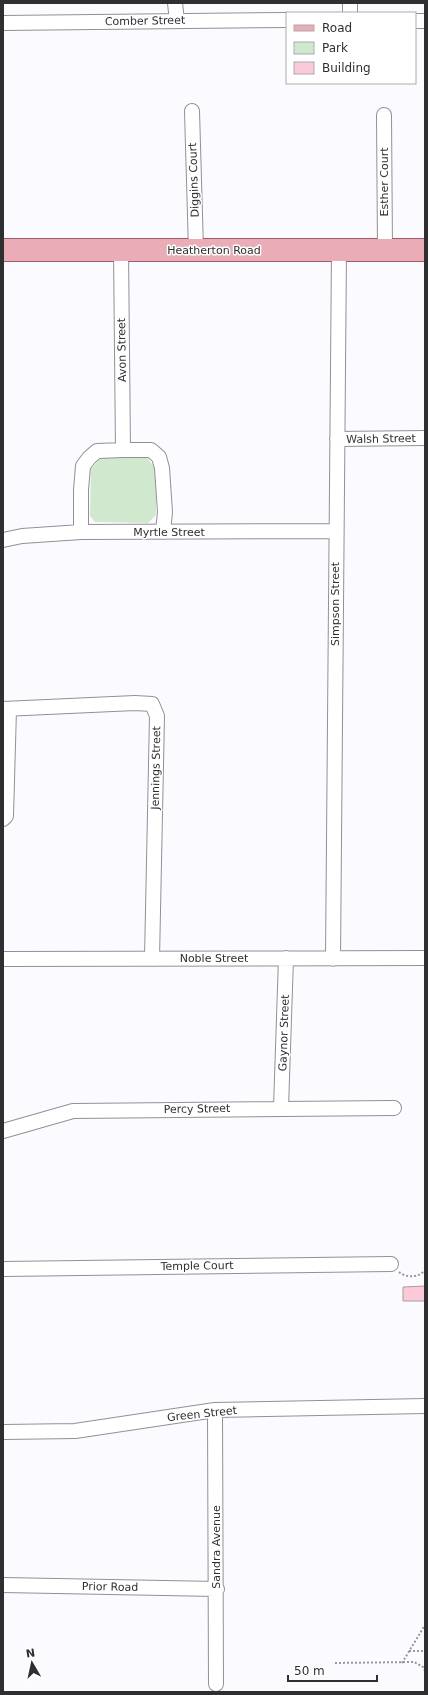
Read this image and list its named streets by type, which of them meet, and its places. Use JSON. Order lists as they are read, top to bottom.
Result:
{
  "streets": {
    "main road": ["Heatherton Road"],
    "street": [
      "Comber Street",
      "Diggins Court",
      "Esther Court",
      "Avon Street",
      "Walsh Street",
      "Myrtle Street",
      "Simpson Street",
      "Jennings Street",
      "Noble Street",
      "Gaynor Street",
      "Percy Street",
      "Temple Court",
      "Green Street",
      "Sandra Avenue",
      "Prior Road"
    ]
  },
  "crossings": [
    ["Diggins Court", "Heatherton Road"],
    ["Esther Court", "Heatherton Road"],
    ["Heatherton Road", "Avon Street"],
    ["Heatherton Road", "Simpson Street"],
    ["Walsh Street", "Simpson Street"],
    ["Myrtle Street", "Simpson Street"],
    ["Simpson Street", "Noble Street"],
    ["Jennings Street", "Noble Street"],
    ["Noble Street", "Gaynor Street"],
    ["Gaynor Street", "Percy Street"],
    ["Green Street", "Sandra Avenue"],
    ["Sandra Avenue", "Prior Road"]
  ],
  "legend": ["Road", "Park", "Building"],
  "scale_bar": "50 m",
  "north": "top"
}
